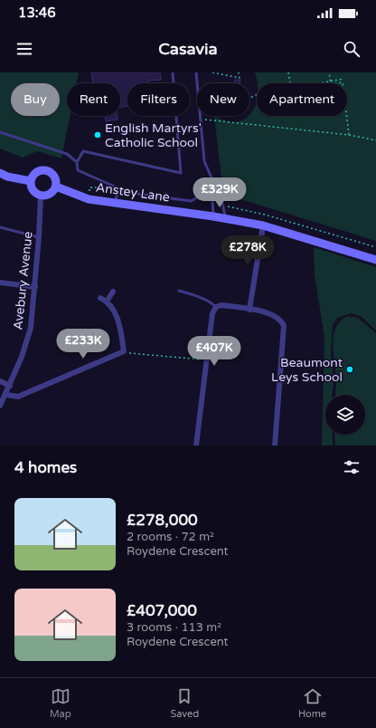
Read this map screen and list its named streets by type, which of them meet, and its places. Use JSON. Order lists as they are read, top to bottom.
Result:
{
  "streets": {
    "main road": ["Anstey Lane"],
    "street": ["Avebury Avenue"]
  },
  "crossings": [
    ["Anstey Lane", "Avebury Avenue"]
  ],
  "places": ["English Martyrs' Catholic School", "Beaumont Leys School"],
  "page": {
    "status": "13:46",
    "header": "Casavia",
    "chip": [
      "Buy",
      "Rent",
      "Filters",
      "New",
      "Apartment"
    ],
    "price": [
      "£329K",
      "£278K",
      "£233K",
      "£407K"
    ],
    "heading": "4 homes",
    "list": [
      {
        "name": "£278,000",
        "note": "2 rooms · 72 m² · Roydene Crescent"
      },
      {
        "name": "£407,000",
        "note": "3 rooms · 113 m² · Roydene Crescent"
      }
    ],
    "tabs": ["Map", "Saved", "Home"]
  }
}
